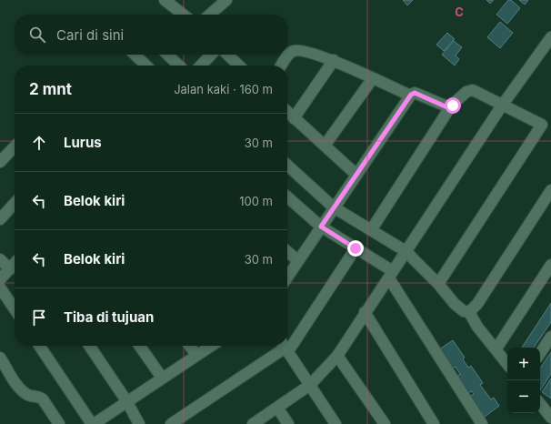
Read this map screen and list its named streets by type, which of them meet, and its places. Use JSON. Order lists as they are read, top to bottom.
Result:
{
  "page": {
    "search": "Cari di sini",
    "heading": ["2 mnt", "Jalan kaki · 160 m"],
    "list": [
      ["Lurus", "30 m"],
      ["Belok kiri", "100 m"],
      ["Belok kiri", "30 m"],
      "Tiba di tujuan"
    ],
    "map_buttons": ["+", "−"]
  },
  "grid": {
    "columns": ["C"]
  }
}
